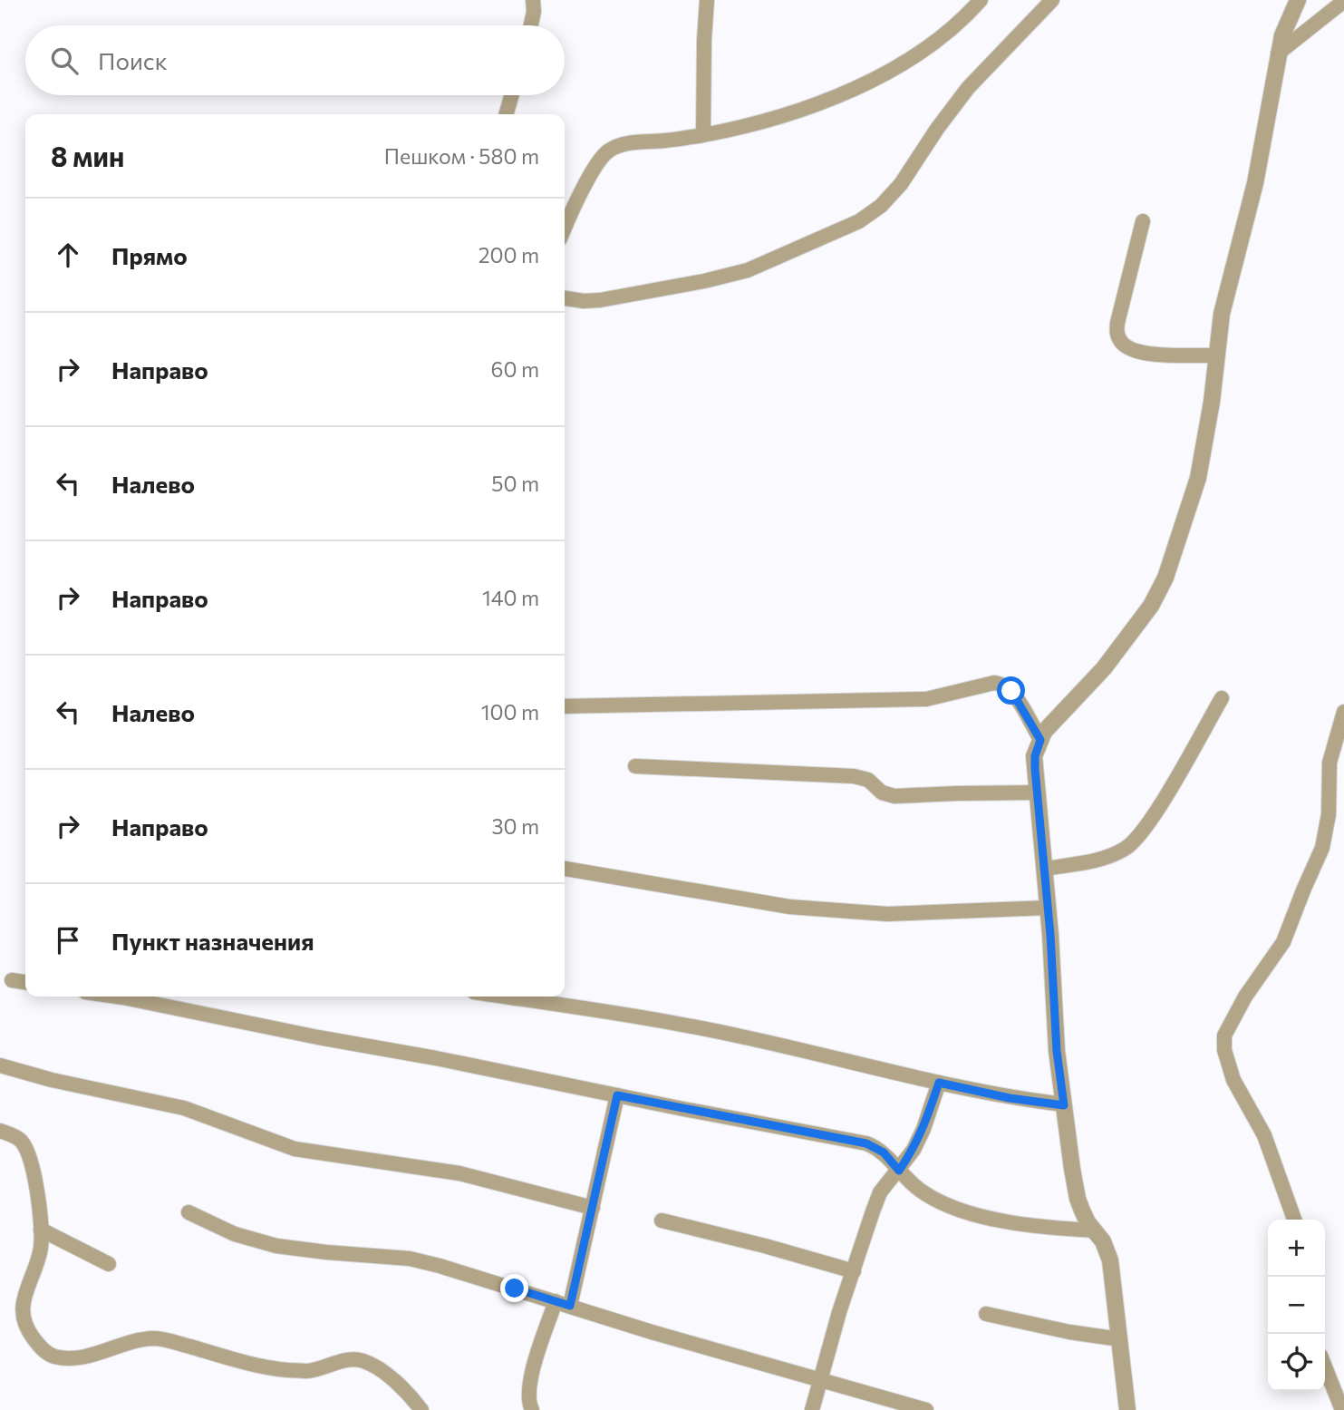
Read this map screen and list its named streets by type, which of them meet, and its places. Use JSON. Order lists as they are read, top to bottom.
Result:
{
  "page": {
    "search": "Поиск",
    "heading": ["8 мин", "Пешком · 580 m"],
    "list": [
      ["Прямо", "200 m"],
      ["Направо", "60 m"],
      ["Налево", "50 m"],
      ["Направо", "140 m"],
      ["Налево", "100 m"],
      ["Направо", "30 m"],
      "Пункт назначения"
    ],
    "map_buttons": ["+", "−"]
  }
}
